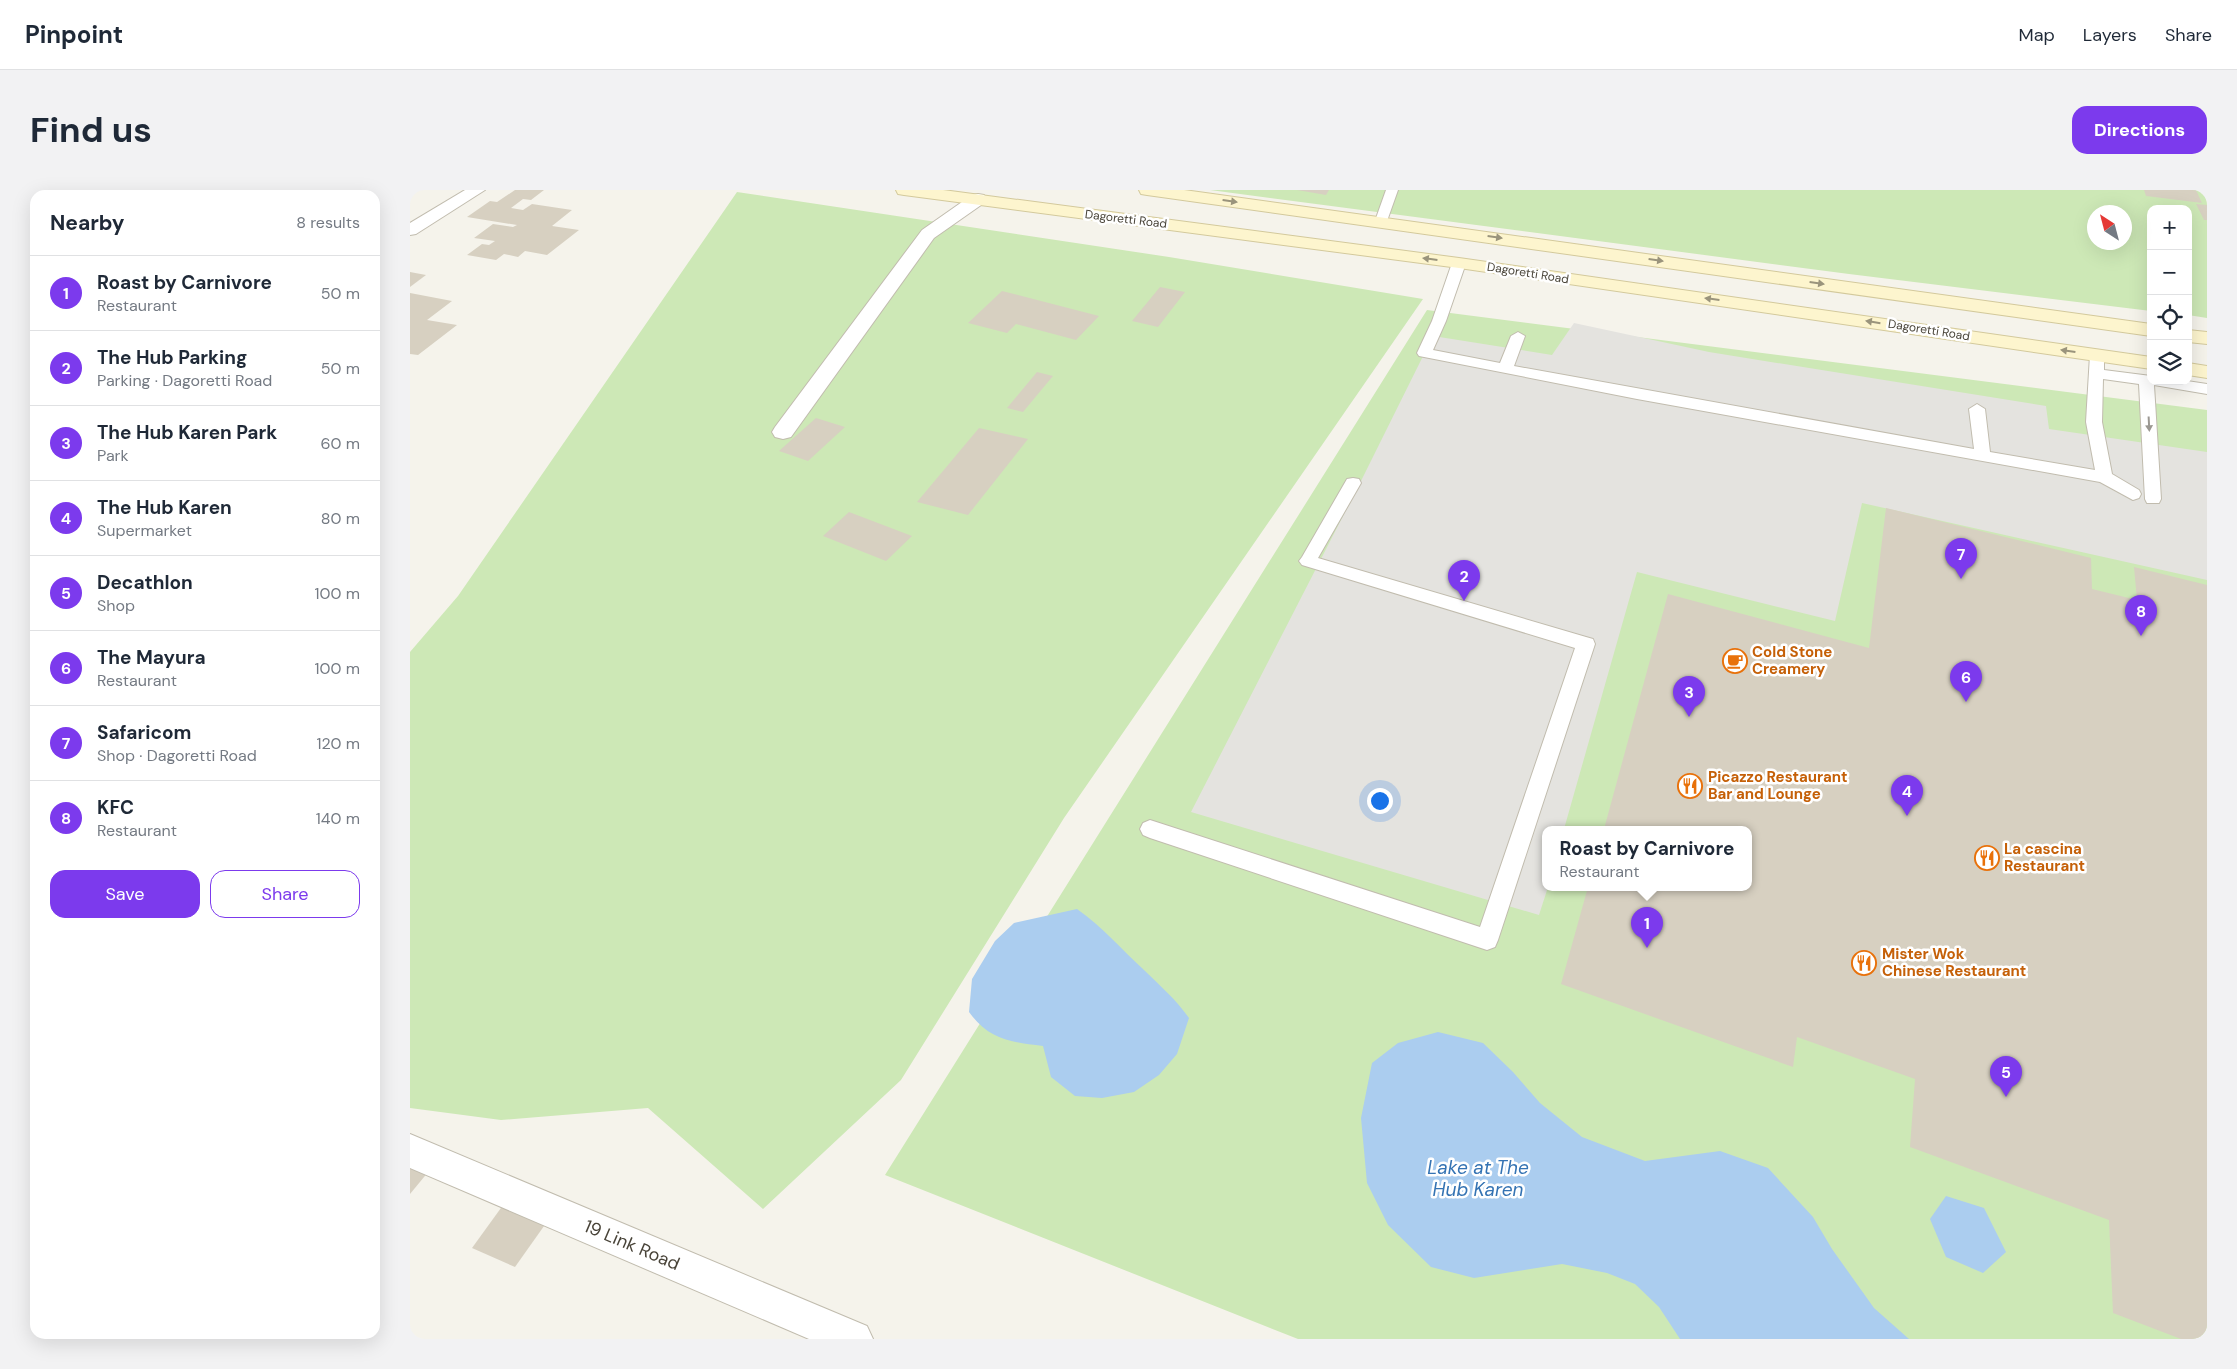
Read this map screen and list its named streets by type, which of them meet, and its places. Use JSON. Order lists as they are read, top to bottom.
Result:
{
  "streets": {
    "main road": ["Dagoretti Road"],
    "street": ["19 Link Road"]
  },
  "water": ["Lake at The Hub Karen"],
  "places": {
    "cafe": ["Cold Stone Creamery"],
    "restaurant": ["Picazzo Restaurant Bar and Lounge", "La cascina Restaurant", "Mister Wok Chinese Restaurant"]
  },
  "north": "top left",
  "page": {
    "header": "Pinpoint",
    "nav": ["Map", "Layers", "Share"],
    "buttons": [
      "Directions",
      ["Save", "Share"]
    ],
    "title": "Find us",
    "heading": ["Nearby", "8 results"],
    "map_buttons": ["+", "−"],
    "list": [
      {
        "mark": "1",
        "name": "Roast by Carnivore",
        "note": "Restaurant",
        "value": "50 m"
      },
      {
        "mark": "2",
        "name": "The Hub Parking",
        "note": "Parking · Dagoretti Road",
        "value": "50 m"
      },
      {
        "mark": "3",
        "name": "The Hub Karen Park",
        "note": "Park",
        "value": "60 m"
      },
      {
        "mark": "4",
        "name": "The Hub Karen",
        "note": "Supermarket",
        "value": "80 m"
      },
      {
        "mark": "5",
        "name": "Decathlon",
        "note": "Shop",
        "value": "100 m"
      },
      {
        "mark": "6",
        "name": "The Mayura",
        "note": "Restaurant",
        "value": "100 m"
      },
      {
        "mark": "7",
        "name": "Safaricom",
        "note": "Shop · Dagoretti Road",
        "value": "120 m"
      },
      {
        "mark": "8",
        "name": "KFC",
        "note": "Restaurant",
        "value": "140 m"
      }
    ],
    "pins": [
      "7",
      "2",
      "8",
      "6",
      "3",
      "4",
      "1",
      "5"
    ],
    "popup": ["Roast by Carnivore", "Restaurant"]
  }
}
